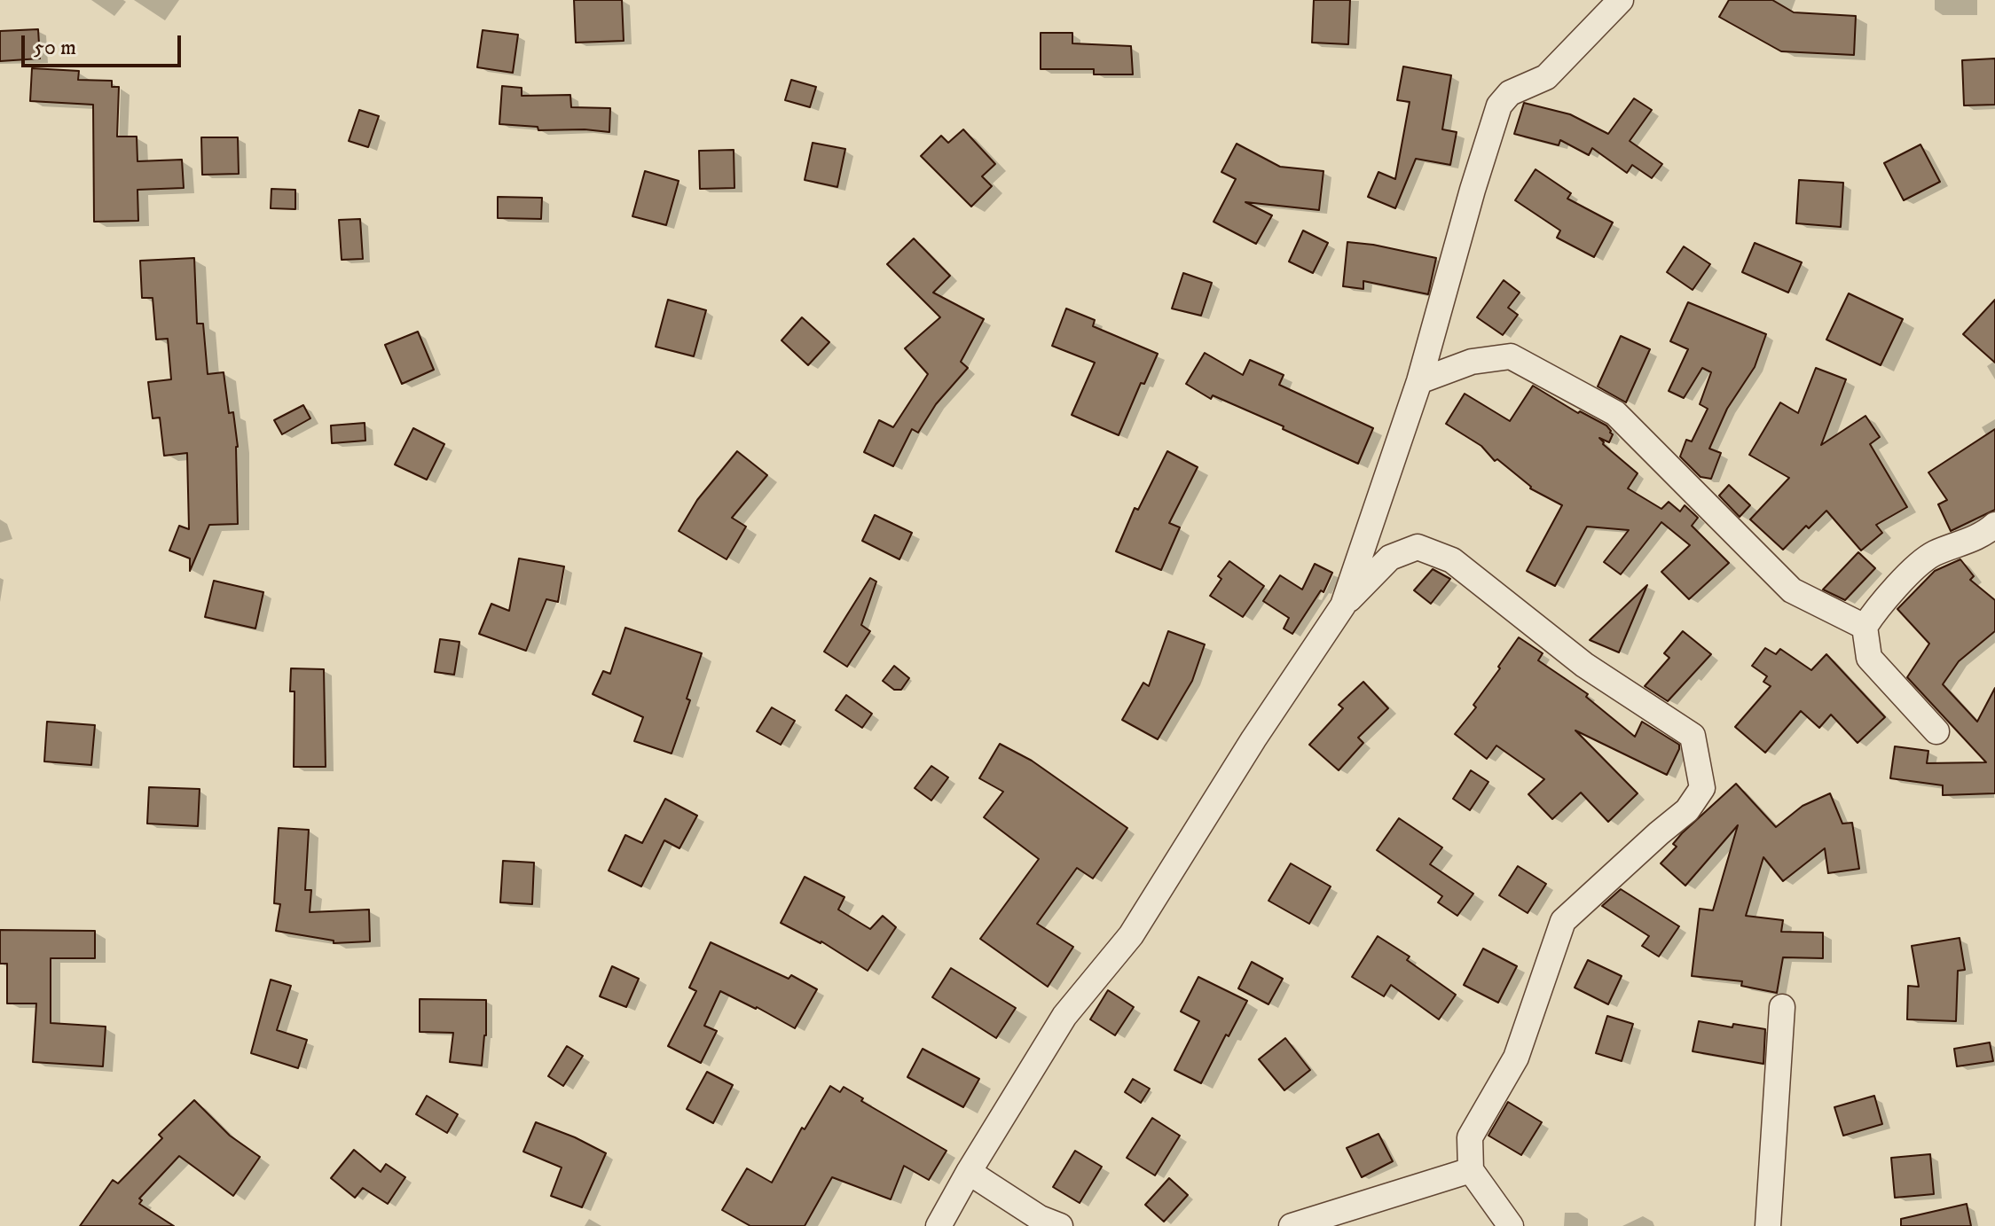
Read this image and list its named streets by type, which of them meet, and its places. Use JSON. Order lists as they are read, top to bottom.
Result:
{
  "scale_bar": "50 m"
}
